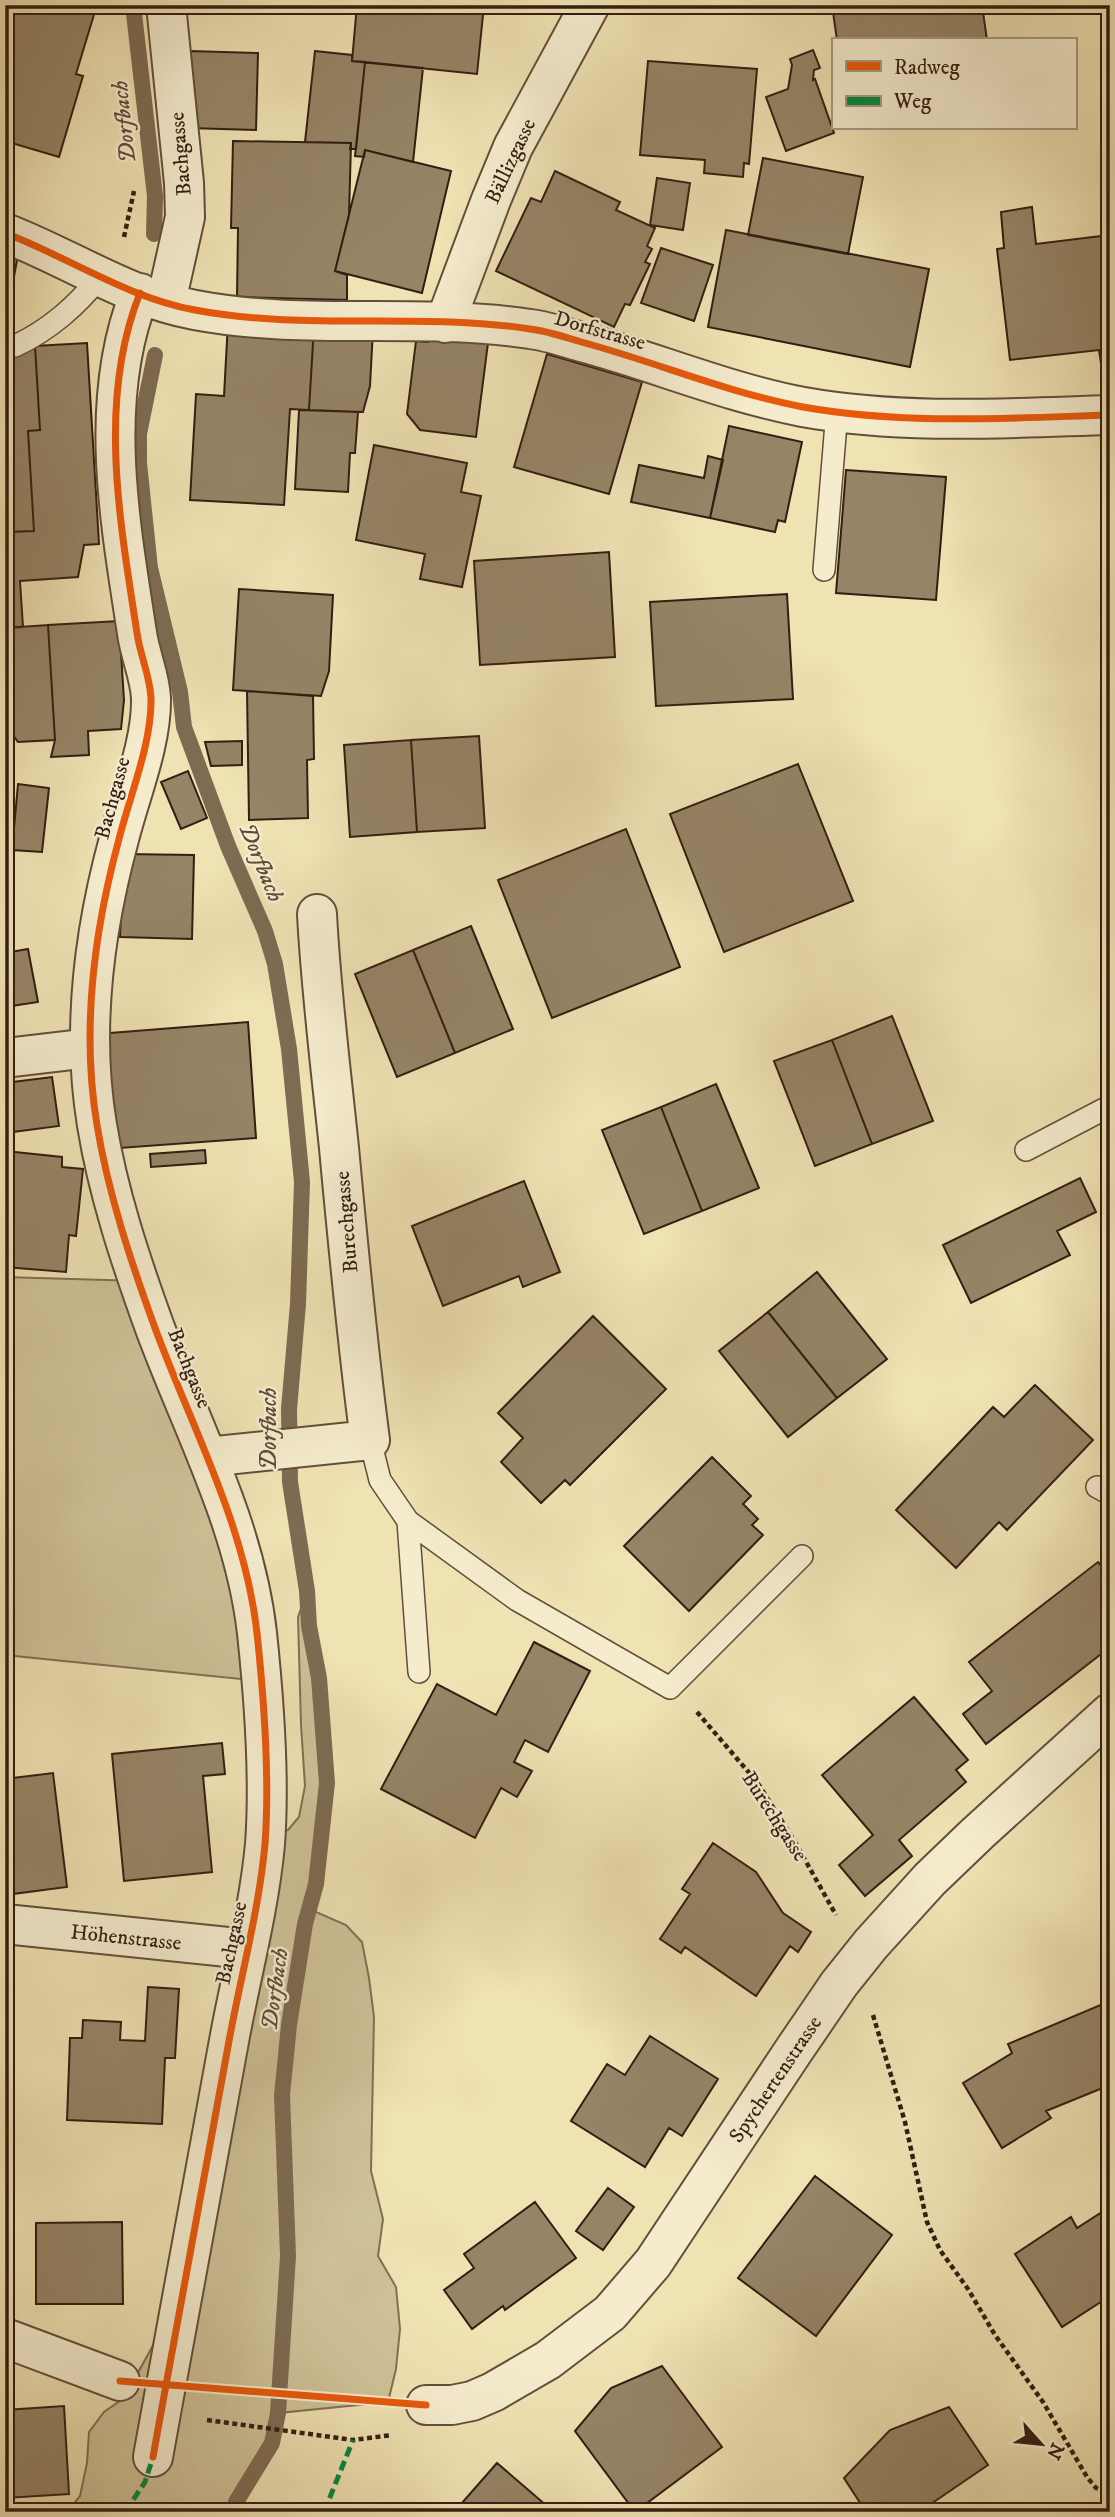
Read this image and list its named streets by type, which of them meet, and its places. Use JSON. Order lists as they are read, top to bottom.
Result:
{
  "streets": {
    "street": [
      "Bachgasse",
      "Bällizgasse",
      "Dorfstrasse",
      "Burechgasse",
      "Höhenstrasse",
      "Spychertenstrasse"
    ]
  },
  "crossings": [
    ["Bachgasse", "Dorfstrasse"],
    ["Bachgasse", "Höhenstrasse"],
    ["Bällizgasse", "Dorfstrasse"],
    ["Burechgasse", "Spychertenstrasse"]
  ],
  "water": ["Dorfbach"],
  "legend": ["Radweg", "Weg"],
  "north": "bottom right"
}
